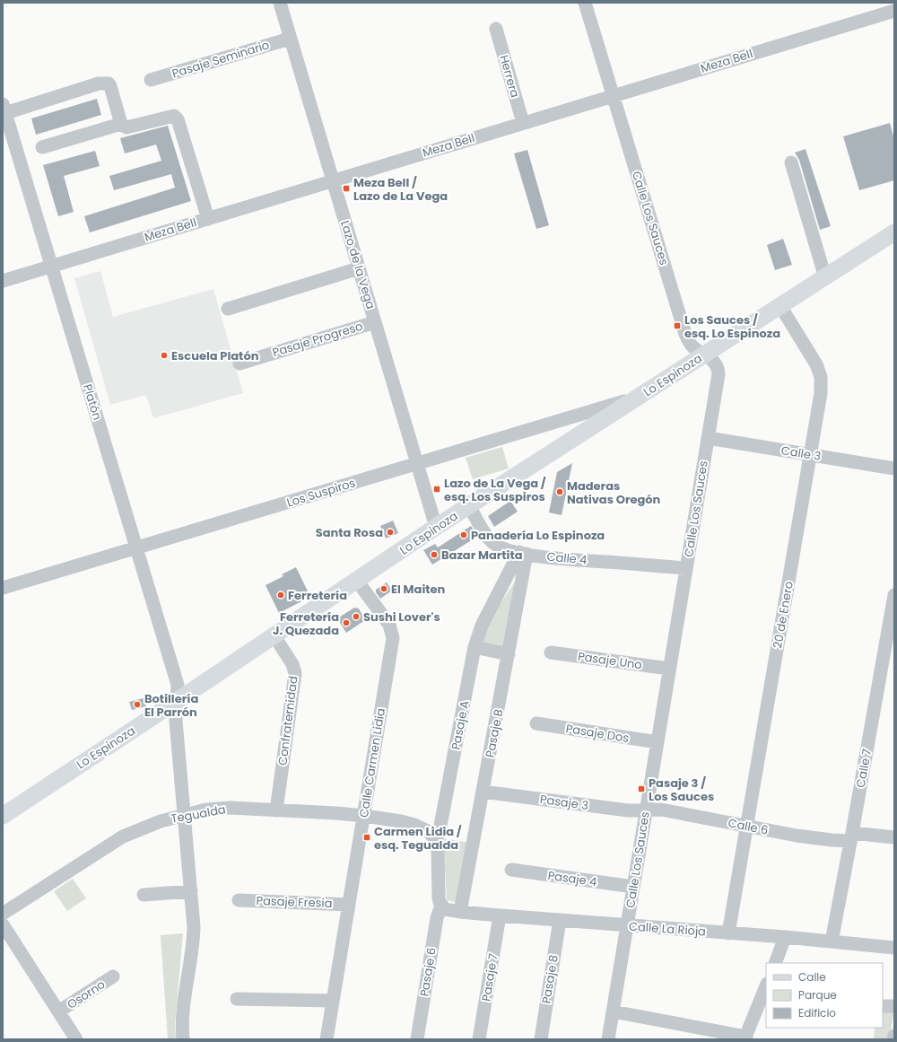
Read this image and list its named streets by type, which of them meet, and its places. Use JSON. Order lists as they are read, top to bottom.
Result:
{
  "streets": {
    "main road": ["Lo Espinoza"],
    "street": [
      "Pasaje Seminario",
      "Meza Bell",
      "Herrera",
      "Calle Los Sauces",
      "Lazo de la Vega",
      "Pasaje Progreso",
      "Platón",
      "Calle 3",
      "Los Suspiros",
      "Calle 4",
      "20 de Enero",
      "Pasaje Uno",
      "Confraternidad",
      "Pasaje A",
      "Pasaje B",
      "Pasaje Dos",
      "Calle Carmen Lidia",
      "Calle 7",
      "Pasaje 3",
      "Tegualda",
      "Calle 6",
      "Pasaje 4",
      "Pasaje Fresia",
      "Calle La Rioja",
      "Pasaje 6",
      "Pasaje 7",
      "Pasaje 8",
      "Osorno"
    ]
  },
  "crossings": [
    ["Pasaje Seminario", "Lazo de la Vega"],
    ["Meza Bell", "Herrera"],
    ["Meza Bell", "Calle Los Sauces"],
    ["Meza Bell", "Lazo de la Vega"],
    ["Meza Bell", "Platón"],
    ["Calle Los Sauces", "Lo Espinoza"],
    ["Calle Los Sauces", "Calle 3"],
    ["Calle Los Sauces", "Calle 4"],
    ["Calle Los Sauces", "Pasaje Uno"],
    ["Calle Los Sauces", "Pasaje Dos"],
    ["Calle Los Sauces", "Pasaje 3"],
    ["Calle Los Sauces", "Calle 6"],
    ["Calle Los Sauces", "Pasaje 4"],
    ["Calle Los Sauces", "Calle La Rioja"],
    ["Lazo de la Vega", "Pasaje Progreso"],
    ["Lazo de la Vega", "Lo Espinoza"],
    ["Lazo de la Vega", "Los Suspiros"],
    ["Lo Espinoza", "Platón"],
    ["Lo Espinoza", "Los Suspiros"],
    ["Lo Espinoza", "Calle 4"],
    ["Lo Espinoza", "20 de Enero"],
    ["Lo Espinoza", "Confraternidad"],
    ["Lo Espinoza", "Calle Carmen Lidia"],
    ["Platón", "Los Suspiros"],
    ["Platón", "Tegualda"],
    ["Calle 3", "20 de Enero"],
    ["Calle 4", "Pasaje A"],
    ["Calle 4", "Pasaje B"],
    ["20 de Enero", "Calle 6"],
    ["20 de Enero", "Calle La Rioja"],
    ["Confraternidad", "Tegualda"],
    ["Pasaje A", "Pasaje B"],
    ["Pasaje A", "Tegualda"],
    ["Pasaje A", "Calle La Rioja"],
    ["Pasaje A", "Pasaje 6"],
    ["Pasaje B", "Pasaje 3"],
    ["Pasaje B", "Calle La Rioja"],
    ["Calle Carmen Lidia", "Tegualda"],
    ["Calle Carmen Lidia", "Pasaje Fresia"],
    ["Calle 7", "Calle 6"],
    ["Calle 7", "Calle La Rioja"],
    ["Pasaje 3", "Calle 6"],
    ["Calle La Rioja", "Pasaje 6"],
    ["Calle La Rioja", "Pasaje 7"],
    ["Calle La Rioja", "Pasaje 8"]
  ],
  "places": {
    "transit": [
      "Meza Bell / Lazo de La Vega",
      "Los Sauces / esq. Lo Espinoza",
      "Lazo de La Vega / esq. Los Suspiros",
      "Pasaje 3 / Los Sauces",
      "Carmen Lidia / esq. Tegualda"
    ],
    "other": [
      "Escuela Platón",
      "Maderas Nativas Oregón",
      "Santa Rosa",
      "Panadería Lo Espinoza",
      "Bazar Martita",
      "El Maiten",
      "Ferretería",
      "Sushi Lover's",
      "Ferretería J. Quezada",
      "Botillería El Parrón"
    ]
  },
  "legend": ["Calle", "Parque", "Edificio"]
}
